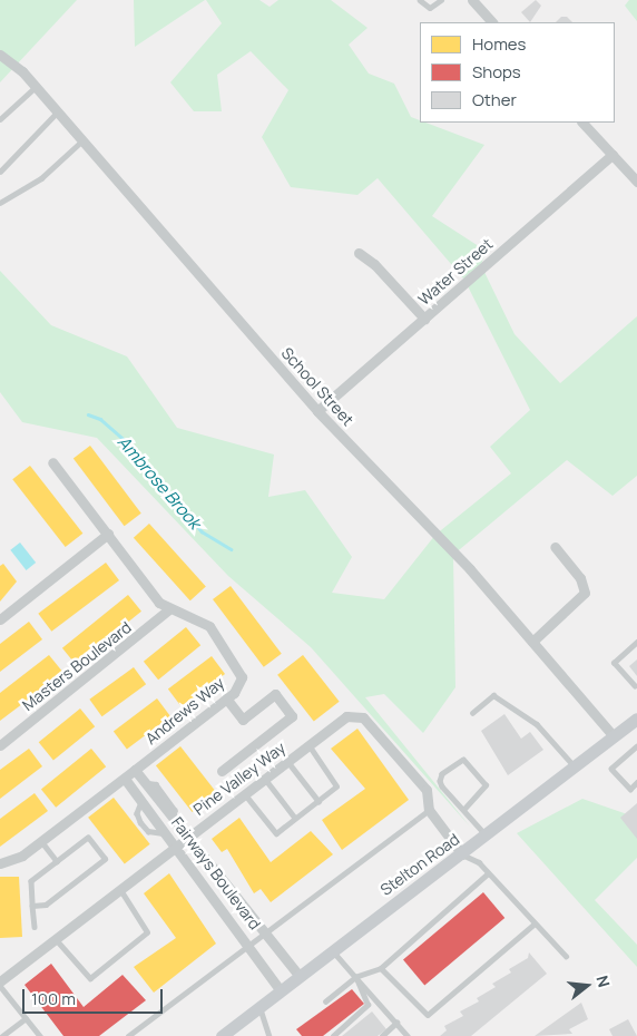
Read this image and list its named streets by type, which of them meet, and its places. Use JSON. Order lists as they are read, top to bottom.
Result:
{
  "streets": {
    "main road": ["Stelton Road"],
    "street": [
      "Water Street",
      "School Street",
      "Masters Boulevard",
      "Andrews Way",
      "Pine Valley Way",
      "Fairways Boulevard"
    ]
  },
  "crossings": [
    ["Water Street", "School Street"],
    ["School Street", "Stelton Road"],
    ["Masters Boulevard", "Andrews Way"],
    ["Andrews Way", "Fairways Boulevard"],
    ["Pine Valley Way", "Stelton Road"],
    ["Pine Valley Way", "Fairways Boulevard"],
    ["Stelton Road", "Fairways Boulevard"]
  ],
  "water": ["Ambrose Brook"],
  "legend": ["Homes", "Shops", "Other"],
  "scale_bar": "100 m",
  "north": "right"
}
